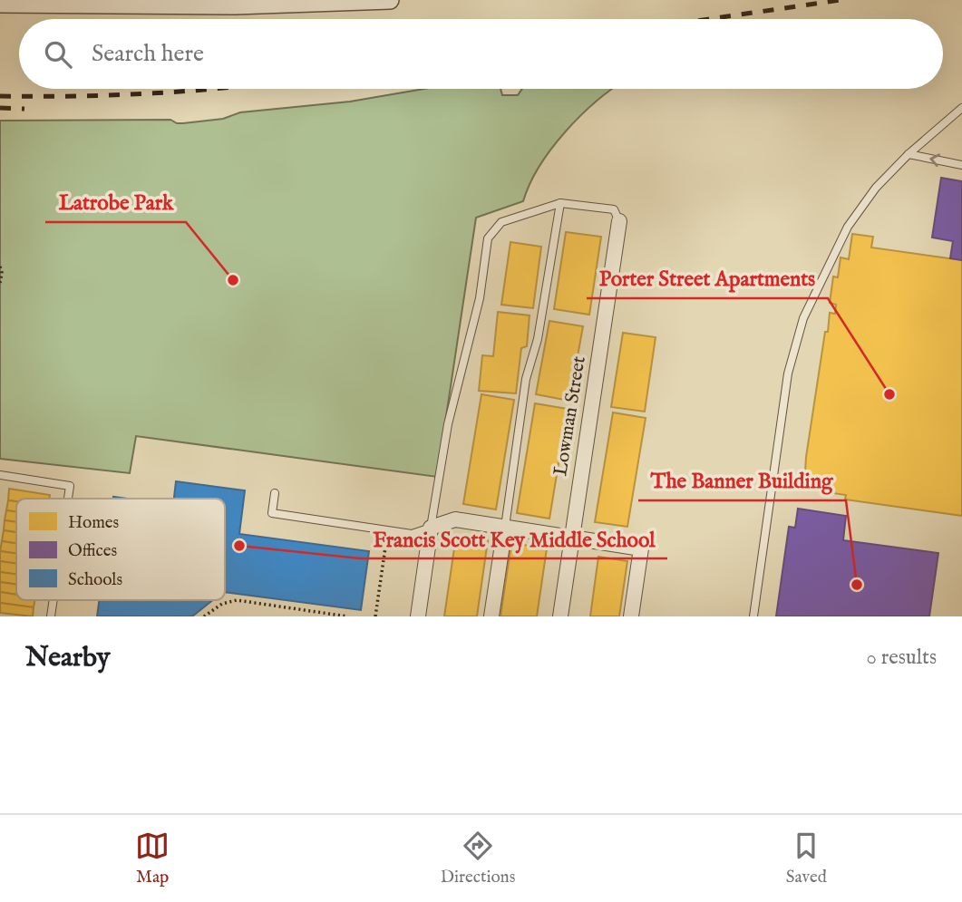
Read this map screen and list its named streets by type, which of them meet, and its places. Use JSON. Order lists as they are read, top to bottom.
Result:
{
  "streets": {
    "street": ["Lowman Street"]
  },
  "places": [
    "Latrobe Park",
    "Porter Street Apartments",
    "Francis Scott Key Middle School",
    "The Banner Building"
  ],
  "legend": ["Homes", "Offices", "Schools"],
  "page": {
    "search": "Search here",
    "heading": ["Nearby", "0 results"],
    "nav": ["Map", "Directions", "Saved"]
  }
}
